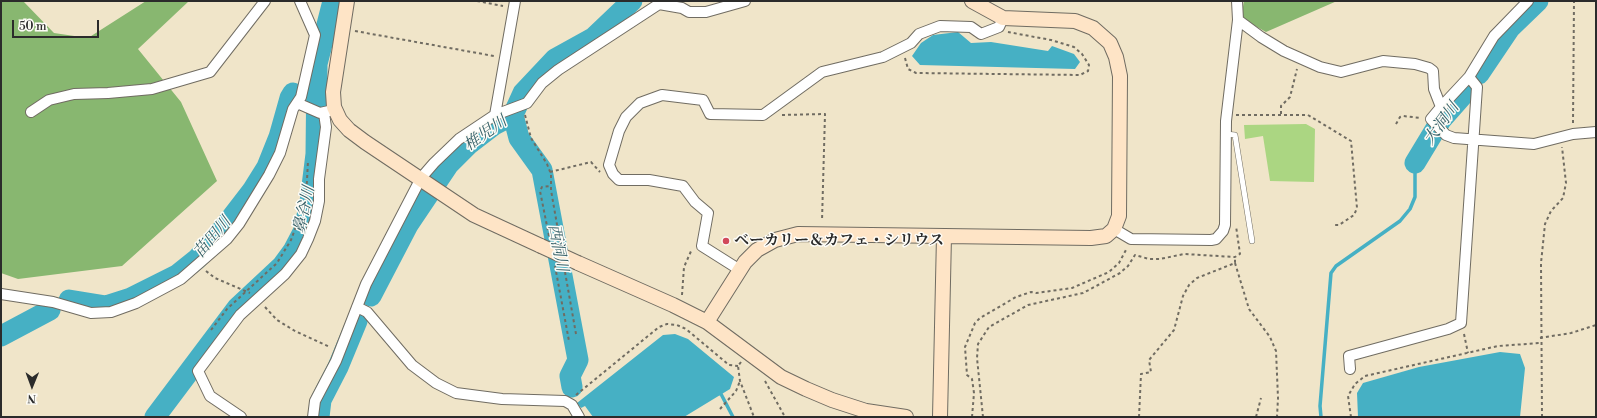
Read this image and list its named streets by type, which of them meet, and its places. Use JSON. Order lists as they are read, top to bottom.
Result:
{
  "water": [
    "大洞川",
    "椎児川",
    "鼻谷川",
    "苗田川",
    "西洞川"
  ],
  "places": ["ベーカリー＆カフェ・シリウス"],
  "scale_bar": "50 m",
  "north": "bottom"
}
